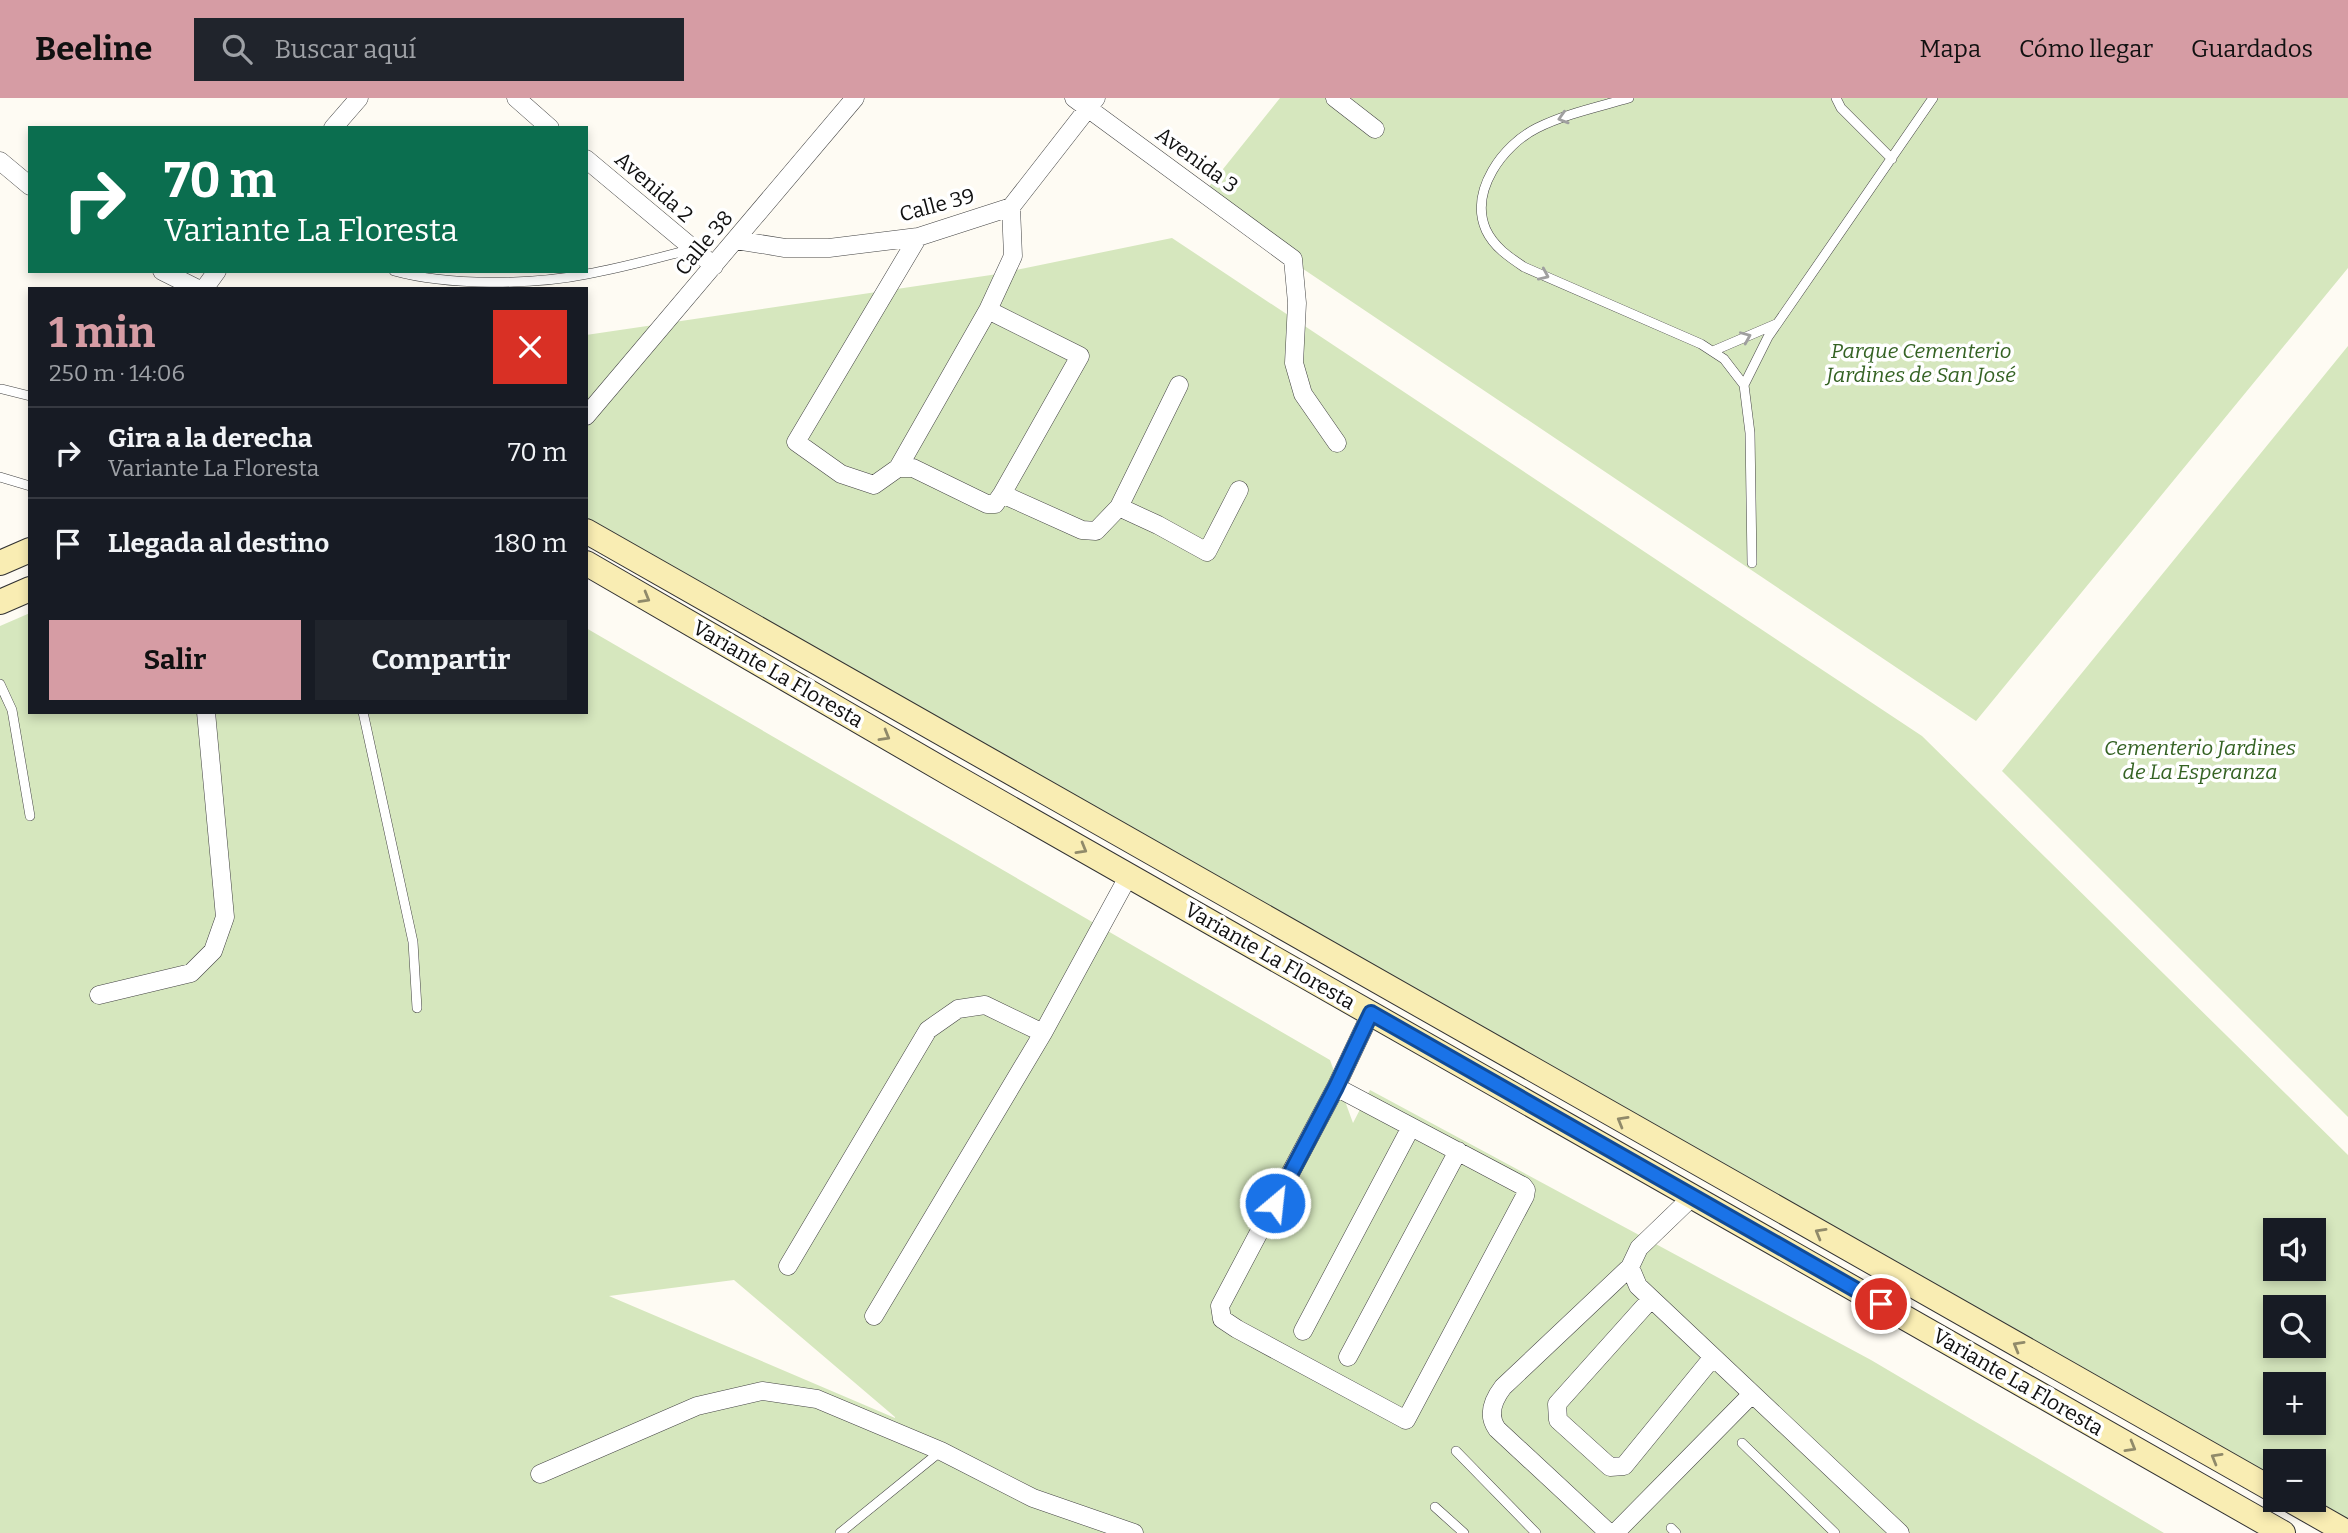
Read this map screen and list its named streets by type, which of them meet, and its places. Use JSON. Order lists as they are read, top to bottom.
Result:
{
  "streets": {
    "main road": ["Variante La Floresta"],
    "street": [
      "Avenida 3",
      "Avenida 2",
      "Calle 39",
      "Calle 38"
    ]
  },
  "crossings": [
    ["Calle 39", "Calle 38"]
  ],
  "parks": ["Parque Cementerio Jardines de San José", "Cementerio Jardines de La Esperanza"],
  "page": {
    "header": "Beeline",
    "search": "Buscar aquí",
    "nav": ["Mapa", "Cómo llegar", "Guardados"],
    "turn": ["70 m", "Variante La Floresta"],
    "heading": ["1 min", "250 m · 14:06"],
    "list": [
      {
        "name": "Gira a la derecha",
        "note": "Variante La Floresta",
        "value": "70 m"
      },
      {
        "name": "Llegada al destino",
        "value": "180 m"
      }
    ],
    "buttons": ["Salir", "Compartir"],
    "map_buttons": ["+", "−"]
  }
}
